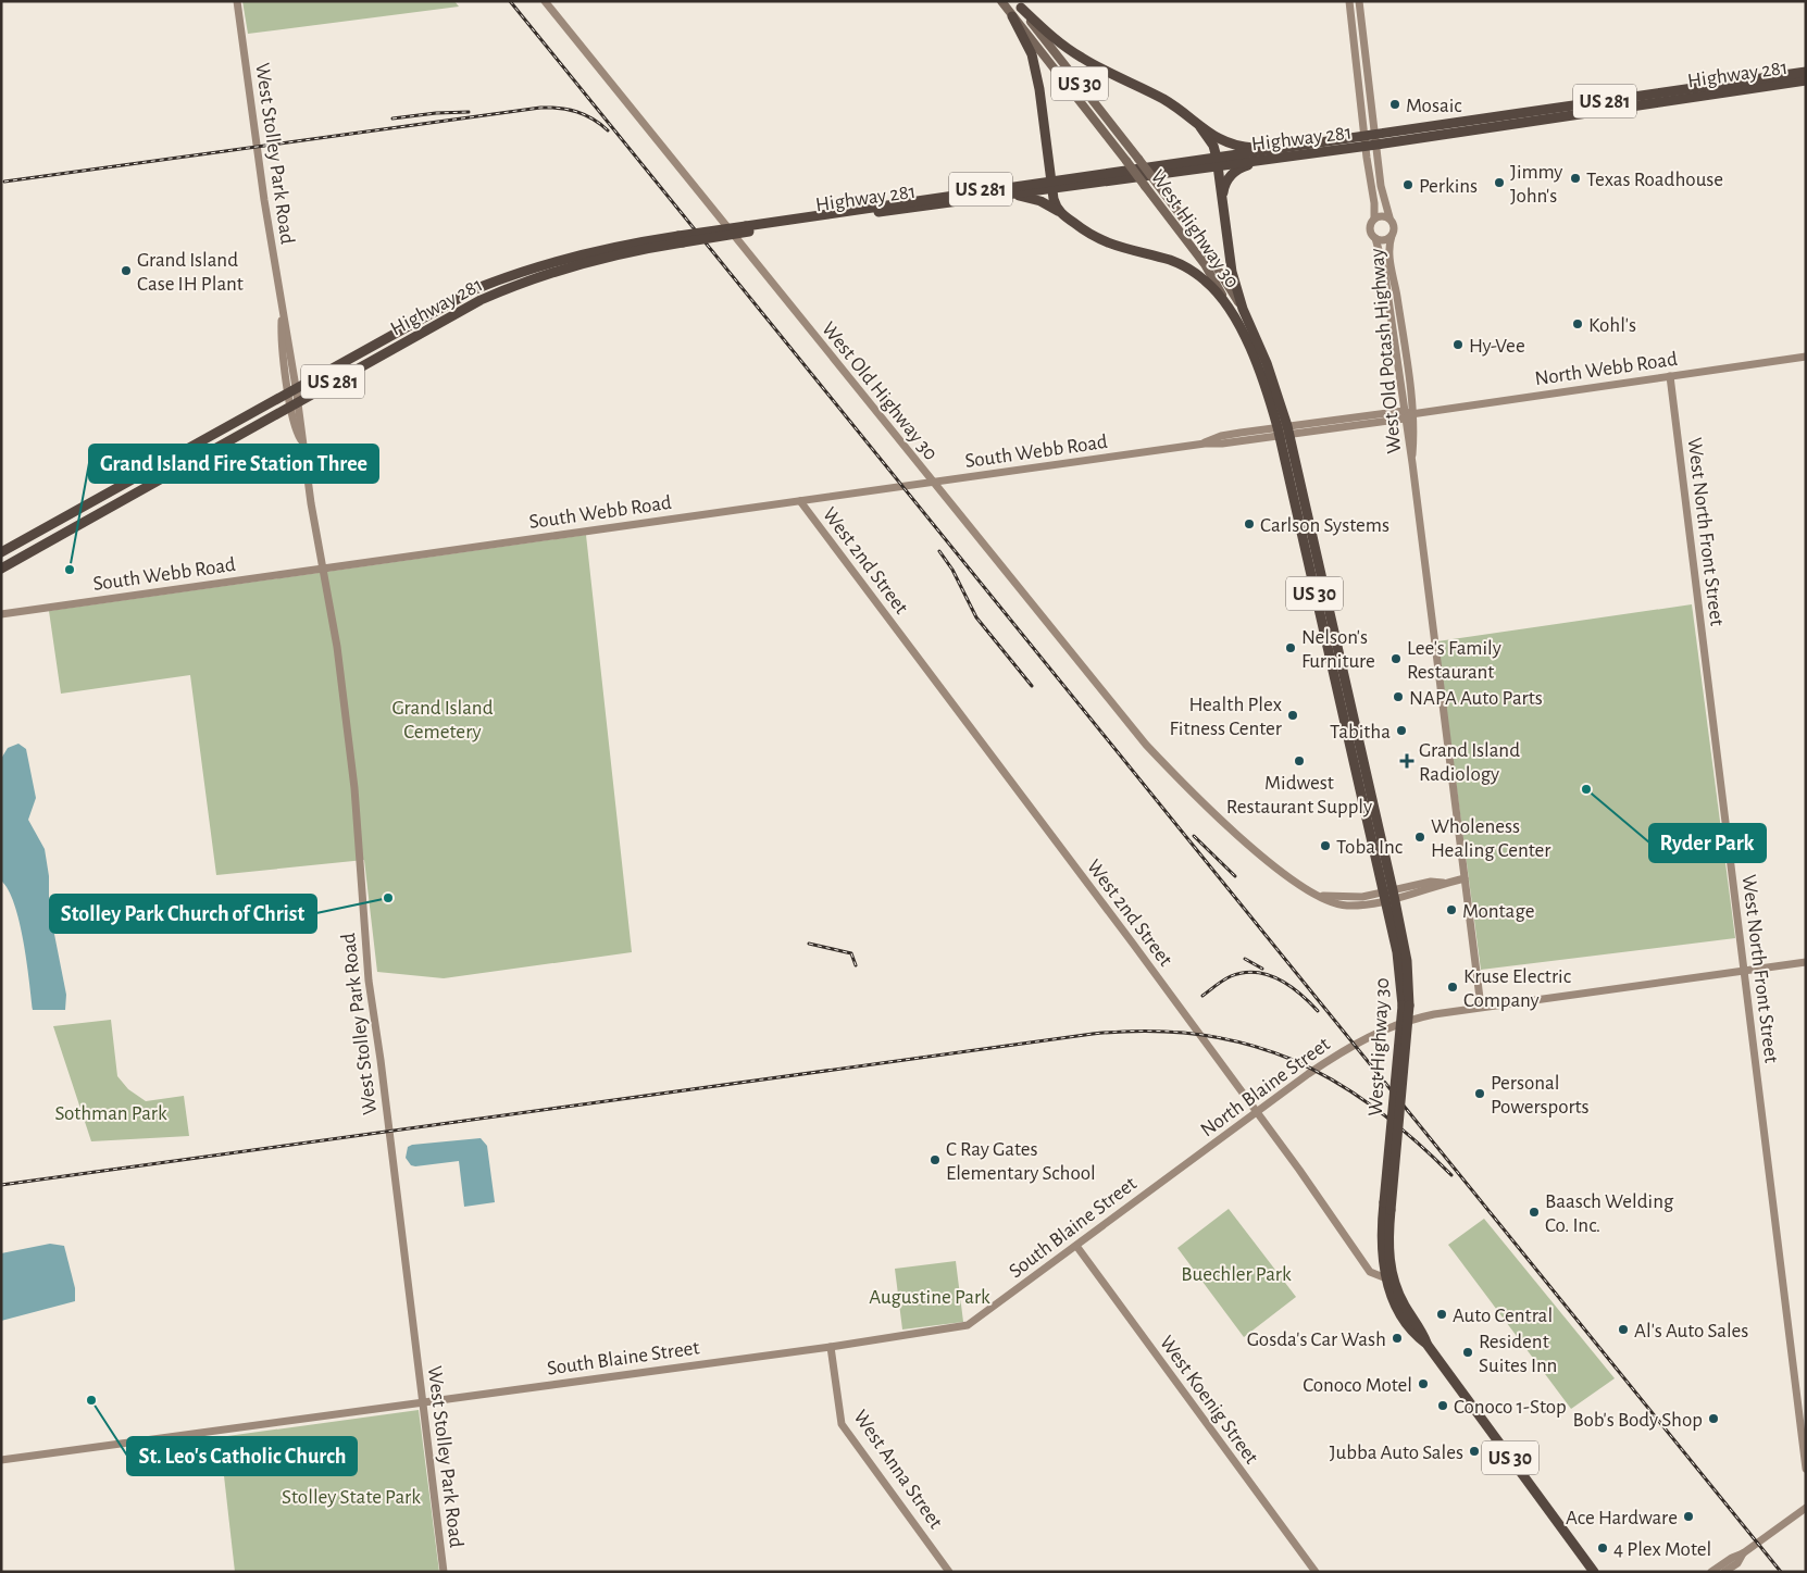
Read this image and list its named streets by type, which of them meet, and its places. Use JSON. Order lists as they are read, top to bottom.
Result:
{
  "streets": {
    "highway": [
      "Highway 281",
      "US 30",
      "US 281",
      "West Highway 30"
    ],
    "street": [
      "West Stolley Park Road",
      "West Old Potash Highway",
      "North Webb Road",
      "West Old Highway 30",
      "South Webb Road",
      "West North Front Street",
      "West 2nd Street",
      "North Blaine Street",
      "South Blaine Street",
      "West Koenig Street",
      "West Anna Street"
    ]
  },
  "crossings": [
    ["Highway 281", "West Stolley Park Road"],
    ["Highway 281", "West Old Potash Highway"],
    ["US 30", "West Highway 30"],
    ["US 30", "West 2nd Street"],
    ["West Stolley Park Road", "South Webb Road"],
    ["West Stolley Park Road", "South Blaine Street"],
    ["West Highway 30", "West Old Highway 30"],
    ["West Highway 30", "South Webb Road"],
    ["West Highway 30", "West 2nd Street"],
    ["West Old Potash Highway", "North Webb Road"],
    ["West Old Potash Highway", "West Old Highway 30"],
    ["West Old Potash Highway", "South Webb Road"],
    ["West Old Potash Highway", "North Blaine Street"],
    ["North Webb Road", "South Webb Road"],
    ["North Webb Road", "West North Front Street"],
    ["West Old Highway 30", "South Webb Road"],
    ["South Webb Road", "West 2nd Street"],
    ["West North Front Street", "North Blaine Street"],
    ["West 2nd Street", "North Blaine Street"],
    ["North Blaine Street", "South Blaine Street"],
    ["South Blaine Street", "West Koenig Street"],
    ["South Blaine Street", "West Anna Street"]
  ],
  "parks": [
    "Grand Island Cemetery",
    "Sothman Park",
    "Buechler Park",
    "Augustine Park",
    "Stolley State Park"
  ],
  "places": {
    "other": [
      "Mosaic",
      "Texas Roadhouse",
      "Jimmy John's",
      "Perkins",
      "Grand Island Case IH Plant",
      "Kohl's",
      "Hy-Vee",
      "Carlson Systems",
      "Grand Island Fire Station Three",
      "Nelson's Furniture",
      "Lee's Family Restaurant",
      "NAPA Auto Parts",
      "Health Plex Fitness Center",
      "Tabitha",
      "Midwest Restaurant Supply",
      "Ryder Park",
      "Wholeness Healing Center",
      "Toba Inc",
      "Stolley Park Church of Christ",
      "Montage",
      "Kruse Electric Company",
      "Personal Powersports",
      "C Ray Gates Elementary School",
      "Baasch Welding Co. Inc.",
      "Auto Central",
      "Al's Auto Sales",
      "Gosda's Car Wash",
      "Resident Suites Inn",
      "Conoco Motel",
      "St. Leo's Catholic Church",
      "Conoco 1-Stop",
      "Bob's Body Shop",
      "Jubba Auto Sales",
      "Ace Hardware",
      "4 Plex Motel"
    ],
    "health": ["Grand Island Radiology"]
  }
}
